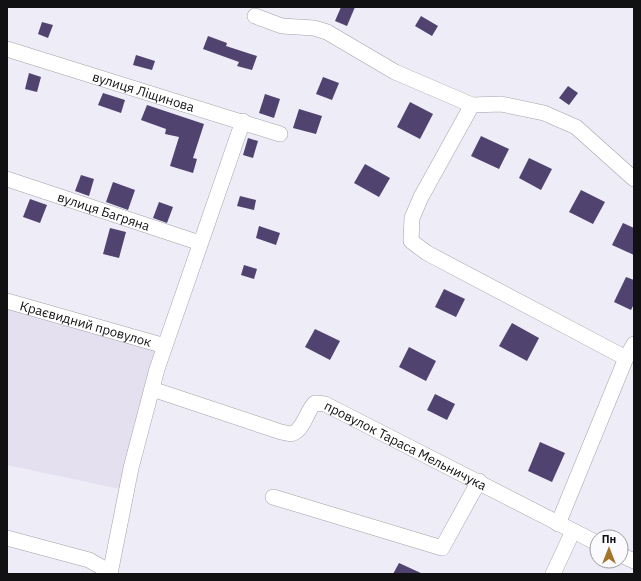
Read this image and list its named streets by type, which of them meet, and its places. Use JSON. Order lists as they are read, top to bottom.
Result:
{
  "streets": {
    "street": [
      "вулиця Ліщинова",
      "вулиця Багряна",
      "Краєвидний провулок",
      "провулок Тараса Мельничука"
    ]
  },
  "north": "top"
}
